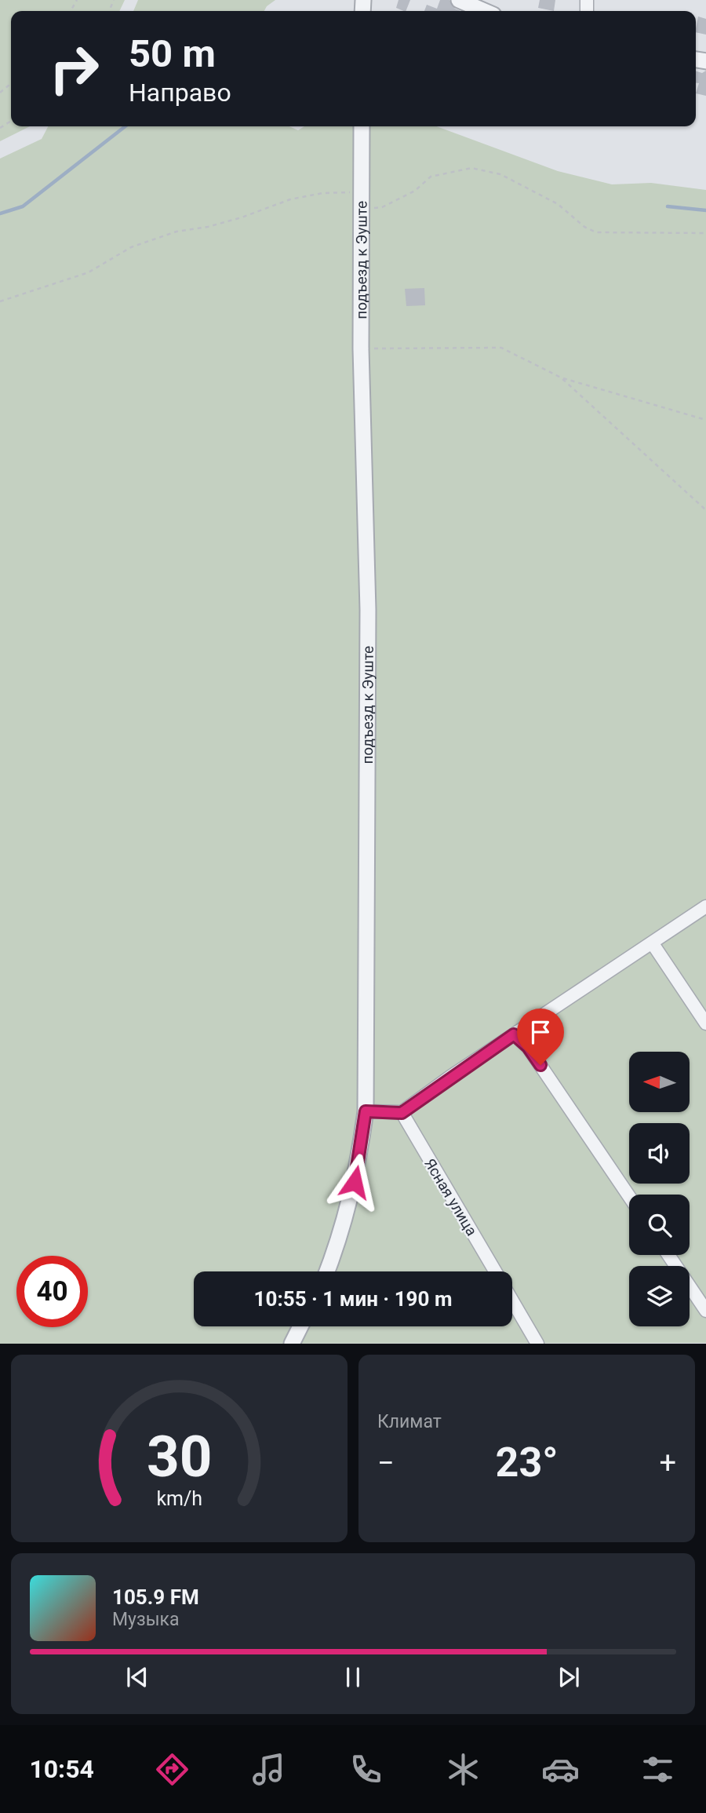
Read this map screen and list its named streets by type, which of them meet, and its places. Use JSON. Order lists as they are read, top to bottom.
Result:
{
  "streets": {
    "street": ["подъезд к Эуште", "Ясная улица"]
  },
  "north": "left",
  "page": {
    "turn": ["50 m", "Направо"],
    "limit": "40",
    "trip": "10:55 · 1 мин · 190 m",
    "tile": "Климат",
    "heat": ["−", "23°", "+"],
    "song": ["105.9 FM", "Музыка"],
    "tabs": "10:54",
    "gauge": ["30", "km/h"]
  }
}
